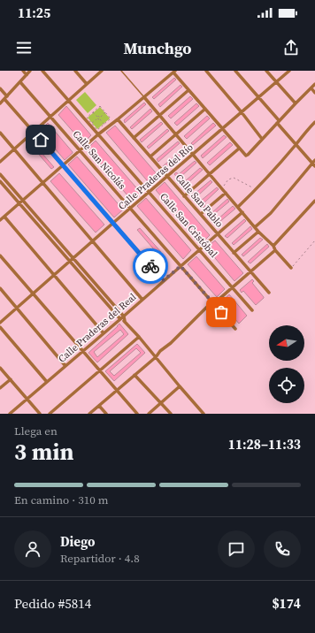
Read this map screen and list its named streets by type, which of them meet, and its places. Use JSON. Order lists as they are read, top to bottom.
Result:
{
  "streets": {
    "street": [
      "Calle San Nicolás",
      "Calle Praderas del Río",
      "Calle San Pablo",
      "Calle San Cristóbal",
      "Calle Praderas del Real"
    ]
  },
  "crossings": [
    ["Calle San Nicolás", "Calle Praderas del Río"],
    ["Calle San Nicolás", "Calle Praderas del Real"],
    ["Calle Praderas del Río", "Calle San Pablo"],
    ["Calle Praderas del Río", "Calle San Cristóbal"],
    ["Calle San Pablo", "Calle Praderas del Real"],
    ["Calle San Cristóbal", "Calle Praderas del Real"]
  ],
  "north": "left",
  "page": {
    "status": "11:25",
    "header": "Munchgo",
    "heading": ["3 min", "Llega en", "11:28–11:33"],
    "panel": [
      "Diego",
      "Repartidor · 4.8",
      "Pedido #5814",
      "$174"
    ],
    "bar": "En camino · 310 m"
  }
}
